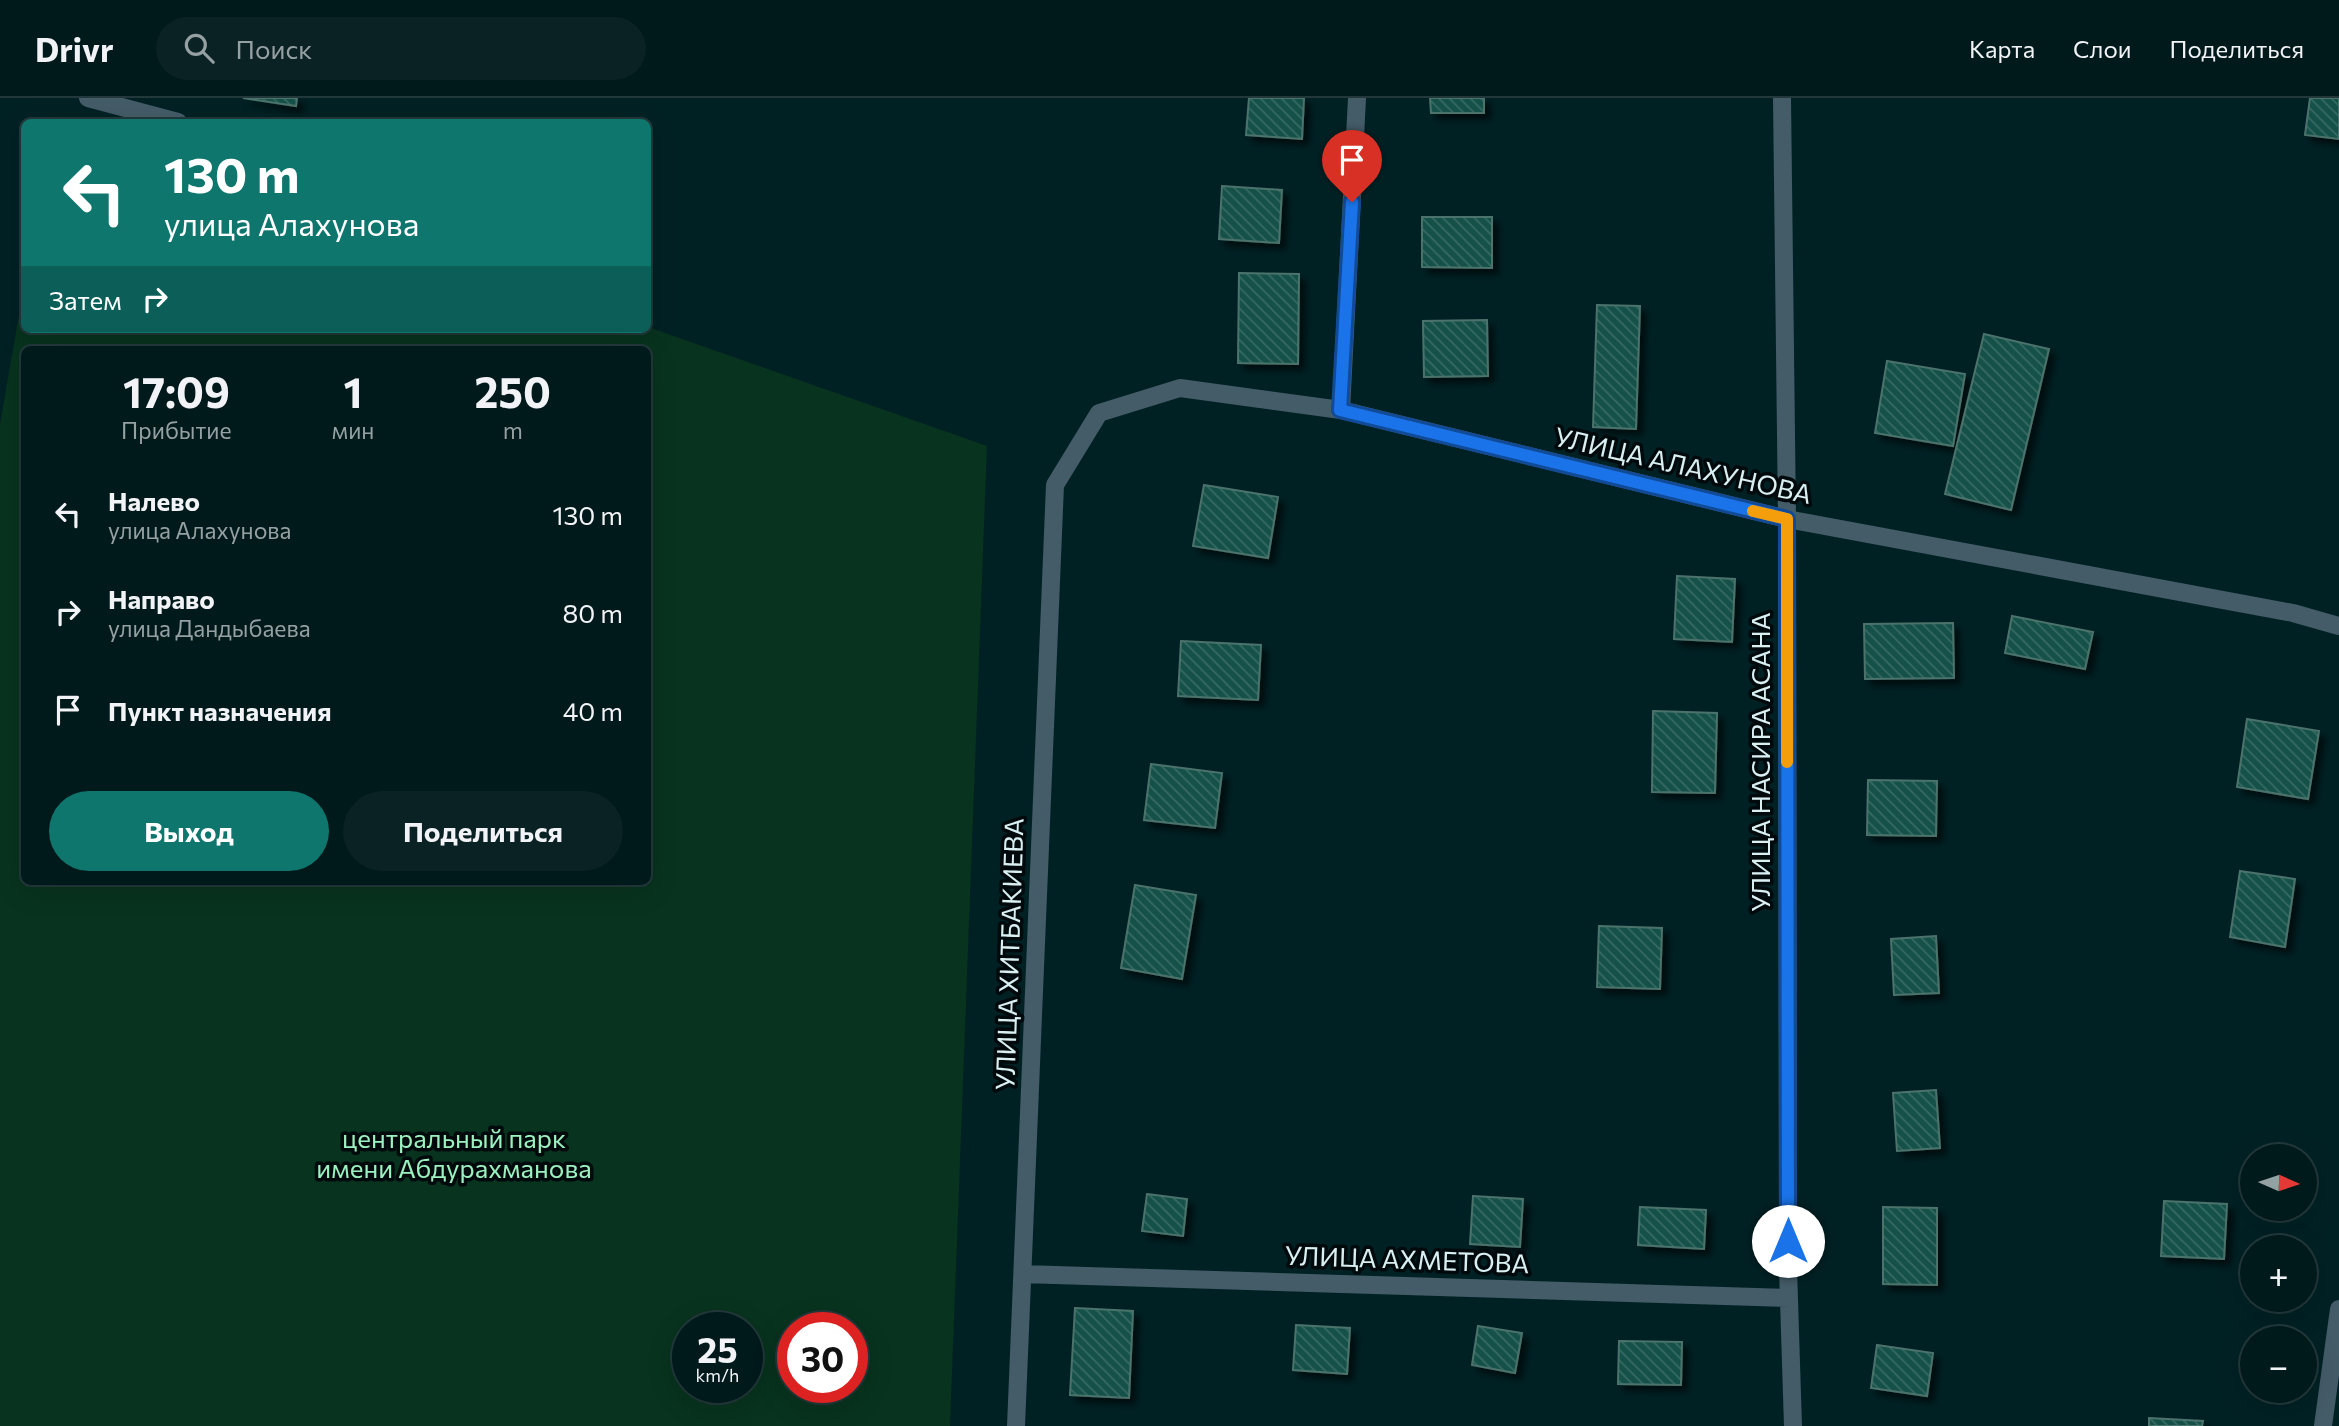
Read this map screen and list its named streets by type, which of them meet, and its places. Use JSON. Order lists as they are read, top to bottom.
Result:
{
  "streets": {
    "street": [
      "УЛИЦА АЛАХУНОВА",
      "УЛИЦА НАСИРА АСАНА",
      "УЛИЦА ХИТБАКИЕВА",
      "УЛИЦА АХМЕТОВА"
    ]
  },
  "crossings": [
    ["УЛИЦА АЛАХУНОВА", "УЛИЦА НАСИРА АСАНА"],
    ["УЛИЦА АЛАХУНОВА", "УЛИЦА ХИТБАКИЕВА"],
    ["УЛИЦА НАСИРА АСАНА", "УЛИЦА АХМЕТОВА"],
    ["УЛИЦА ХИТБАКИЕВА", "УЛИЦА АХМЕТОВА"]
  ],
  "parks": ["центральный парк имени Абдурахманова"],
  "north": "right",
  "page": {
    "header": "Drivr",
    "search": "Поиск",
    "nav": ["Карта", "Слои", "Поделиться"],
    "turn": ["130 m", "улица Алахунова"],
    "then": "Затем",
    "eta": [
      "17:09",
      "Прибытие",
      "1",
      "мин",
      "250",
      "m"
    ],
    "list": [
      {
        "name": "Налево",
        "note": "улица Алахунова",
        "value": "130 m"
      },
      {
        "name": "Направо",
        "note": "улица Дандыбаева",
        "value": "80 m"
      },
      {
        "name": "Пункт назначения",
        "value": "40 m"
      }
    ],
    "buttons": ["Выход", "Поделиться"],
    "map_buttons": ["+", "−"],
    "speed": "25 km/h",
    "limit": "30"
  }
}
